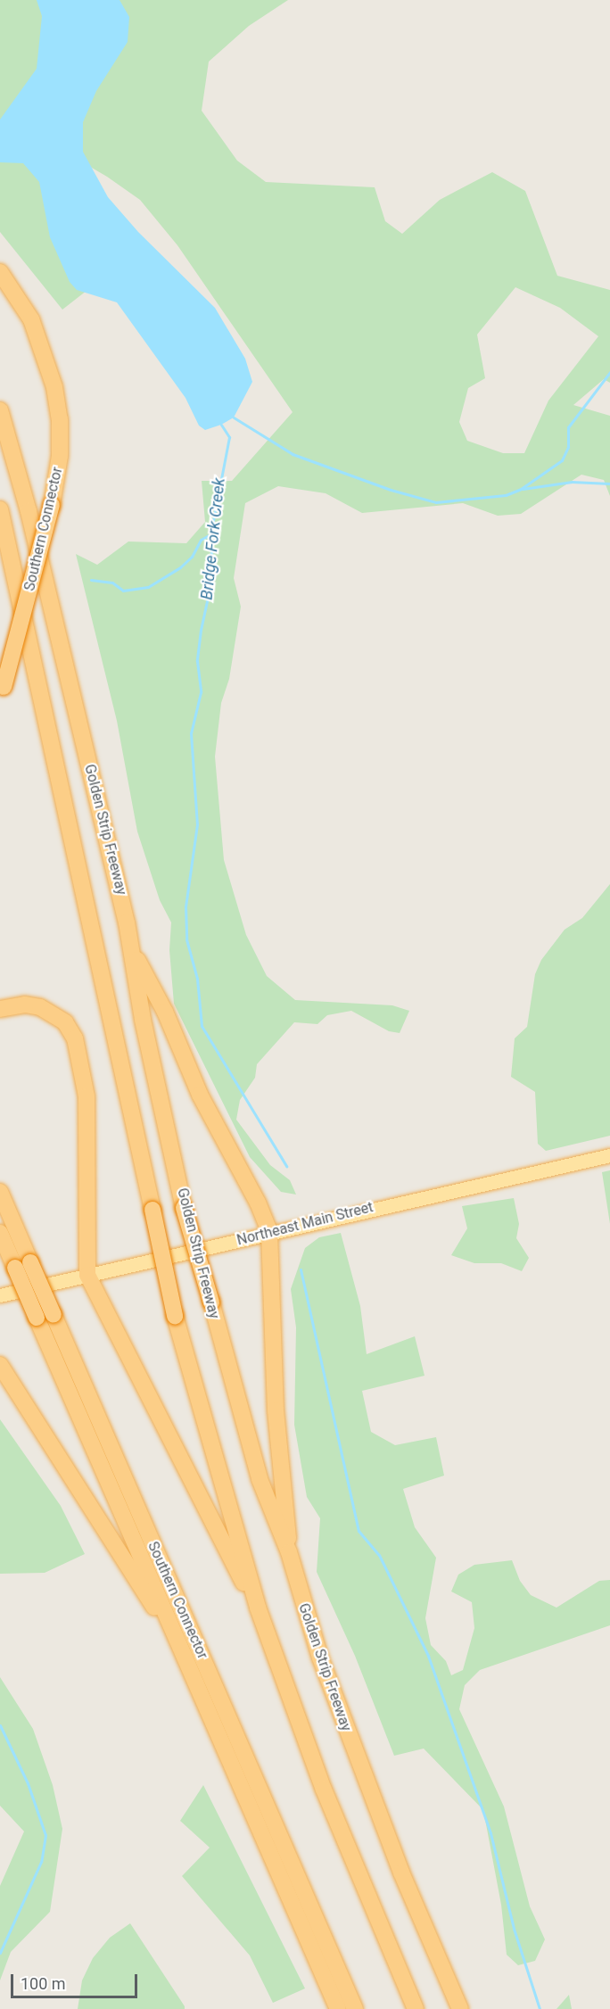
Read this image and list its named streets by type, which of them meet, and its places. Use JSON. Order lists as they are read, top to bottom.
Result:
{
  "streets": {
    "highway": ["Southern Connector", "Golden Strip Freeway"],
    "main road": ["Northeast Main Street"]
  },
  "water": ["Bridge Fork Creek"],
  "scale_bar": "100 m"
}
